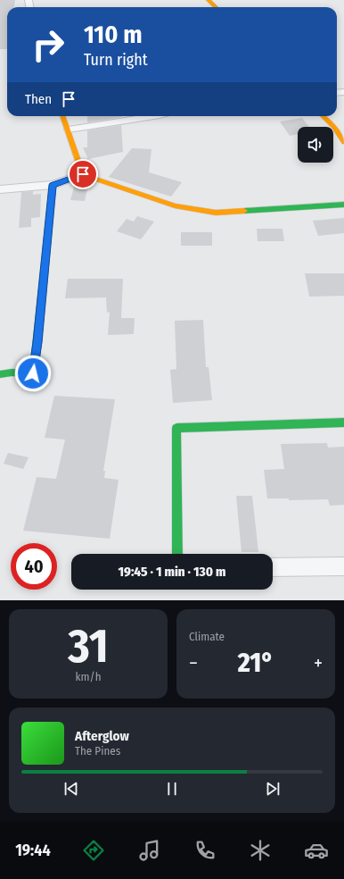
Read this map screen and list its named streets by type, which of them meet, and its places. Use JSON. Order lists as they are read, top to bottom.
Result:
{
  "page": {
    "turn": ["110 m", "Turn right"],
    "then": "Then",
    "limit": "40",
    "trip": "19:45 · 1 min · 130 m",
    "tile": [
      ["31", "km/h"],
      "Climate"
    ],
    "heat": ["−", "21°", "+"],
    "song": ["Afterglow", "The Pines"],
    "tabs": "19:44"
  }
}
